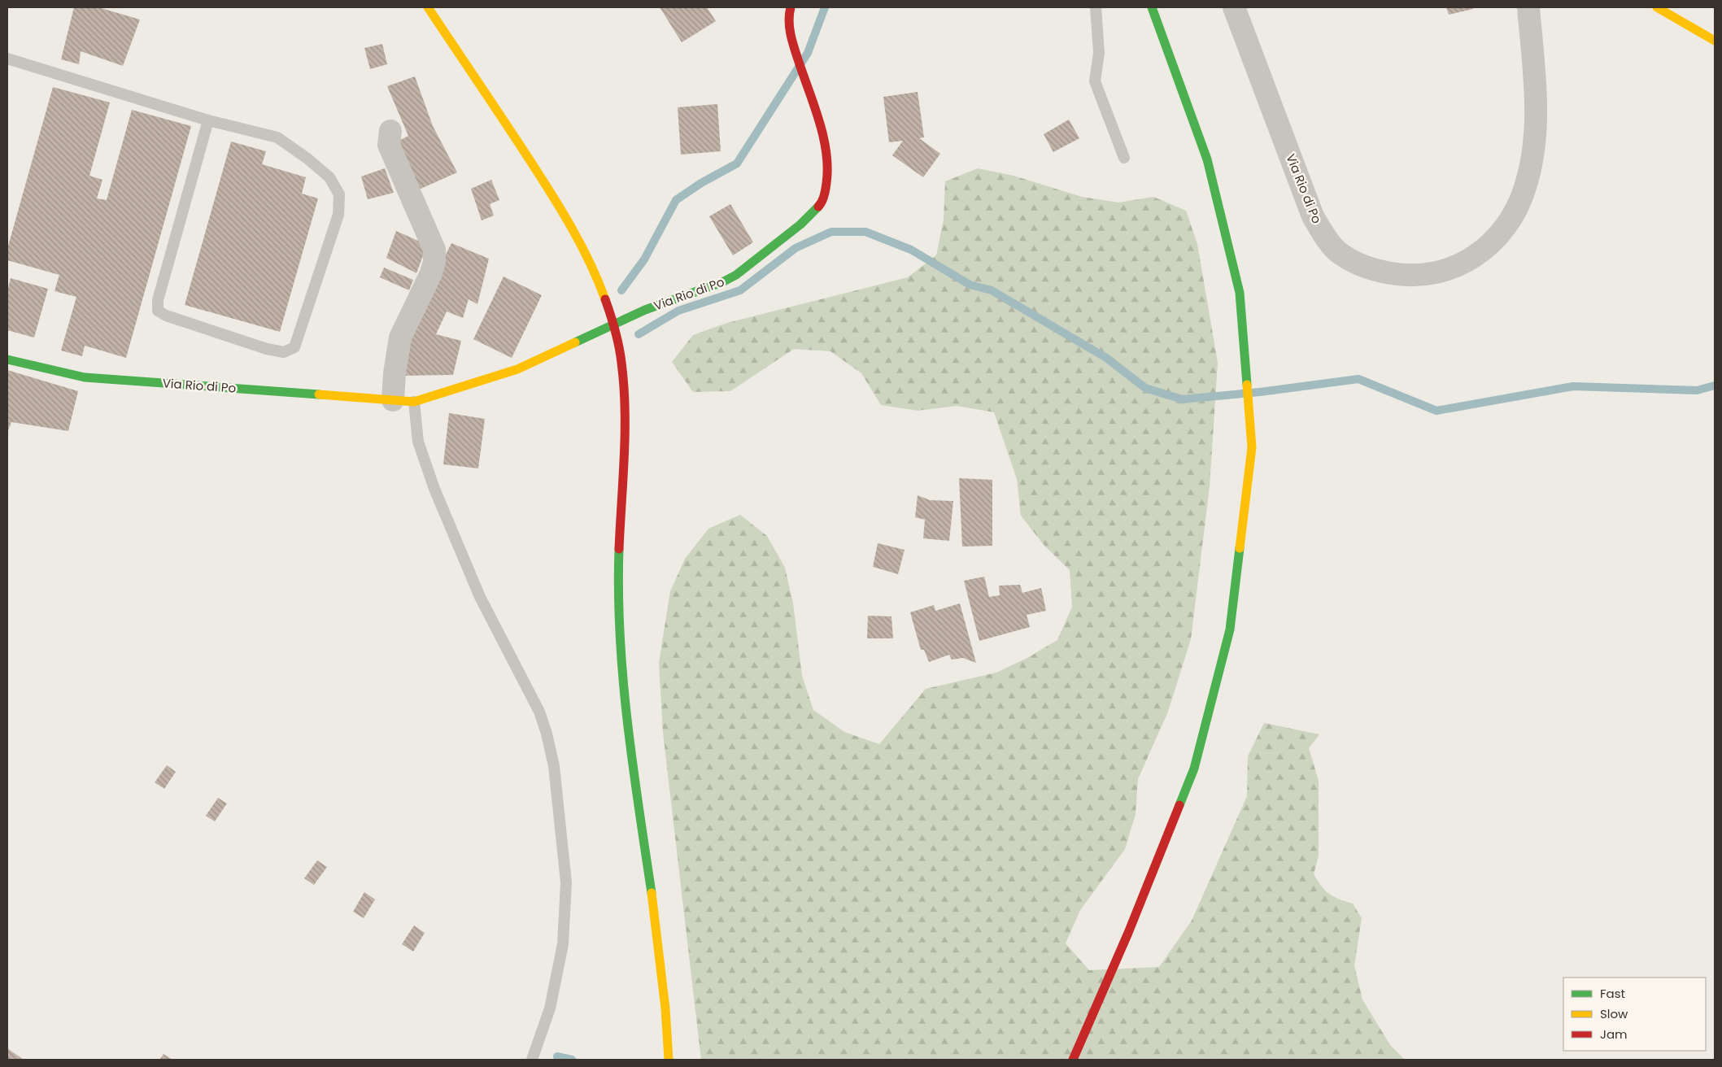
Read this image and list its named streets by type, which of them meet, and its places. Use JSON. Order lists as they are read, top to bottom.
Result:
{
  "streets": {
    "main road": ["Via Rio di Po"]
  },
  "legend": ["Fast", "Slow", "Jam"]
}
